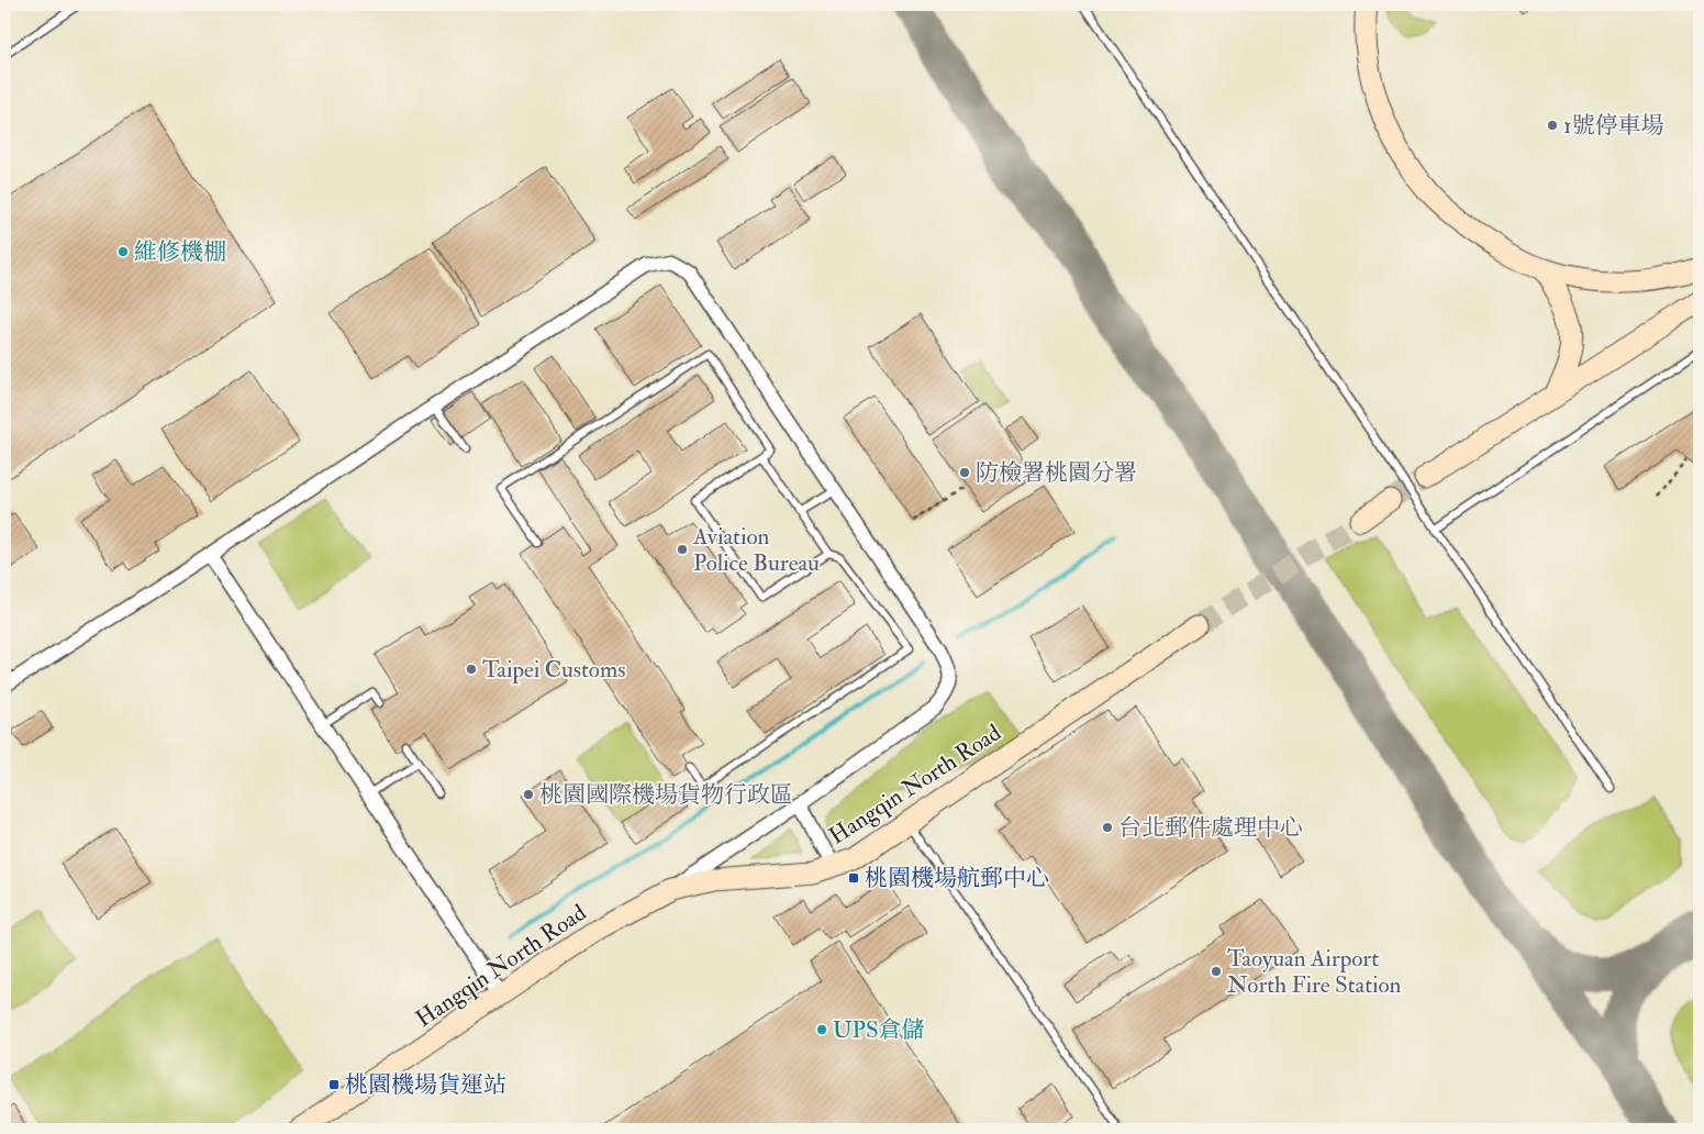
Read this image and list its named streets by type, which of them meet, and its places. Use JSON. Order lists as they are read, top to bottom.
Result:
{
  "streets": {
    "street": ["Hangqin North Road"]
  },
  "places": {
    "other": [
      "1號停車場",
      "維修機棚",
      "防檢署桃園分署",
      "Aviation Police Bureau",
      "Taipei Customs",
      "桃園國際機場貨物行政區",
      "台北郵件處理中心",
      "Taoyuan Airport North Fire Station",
      "UPS倉儲"
    ],
    "transit": ["桃園機場航郵中心", "桃園機場貨運站"]
  }
}
